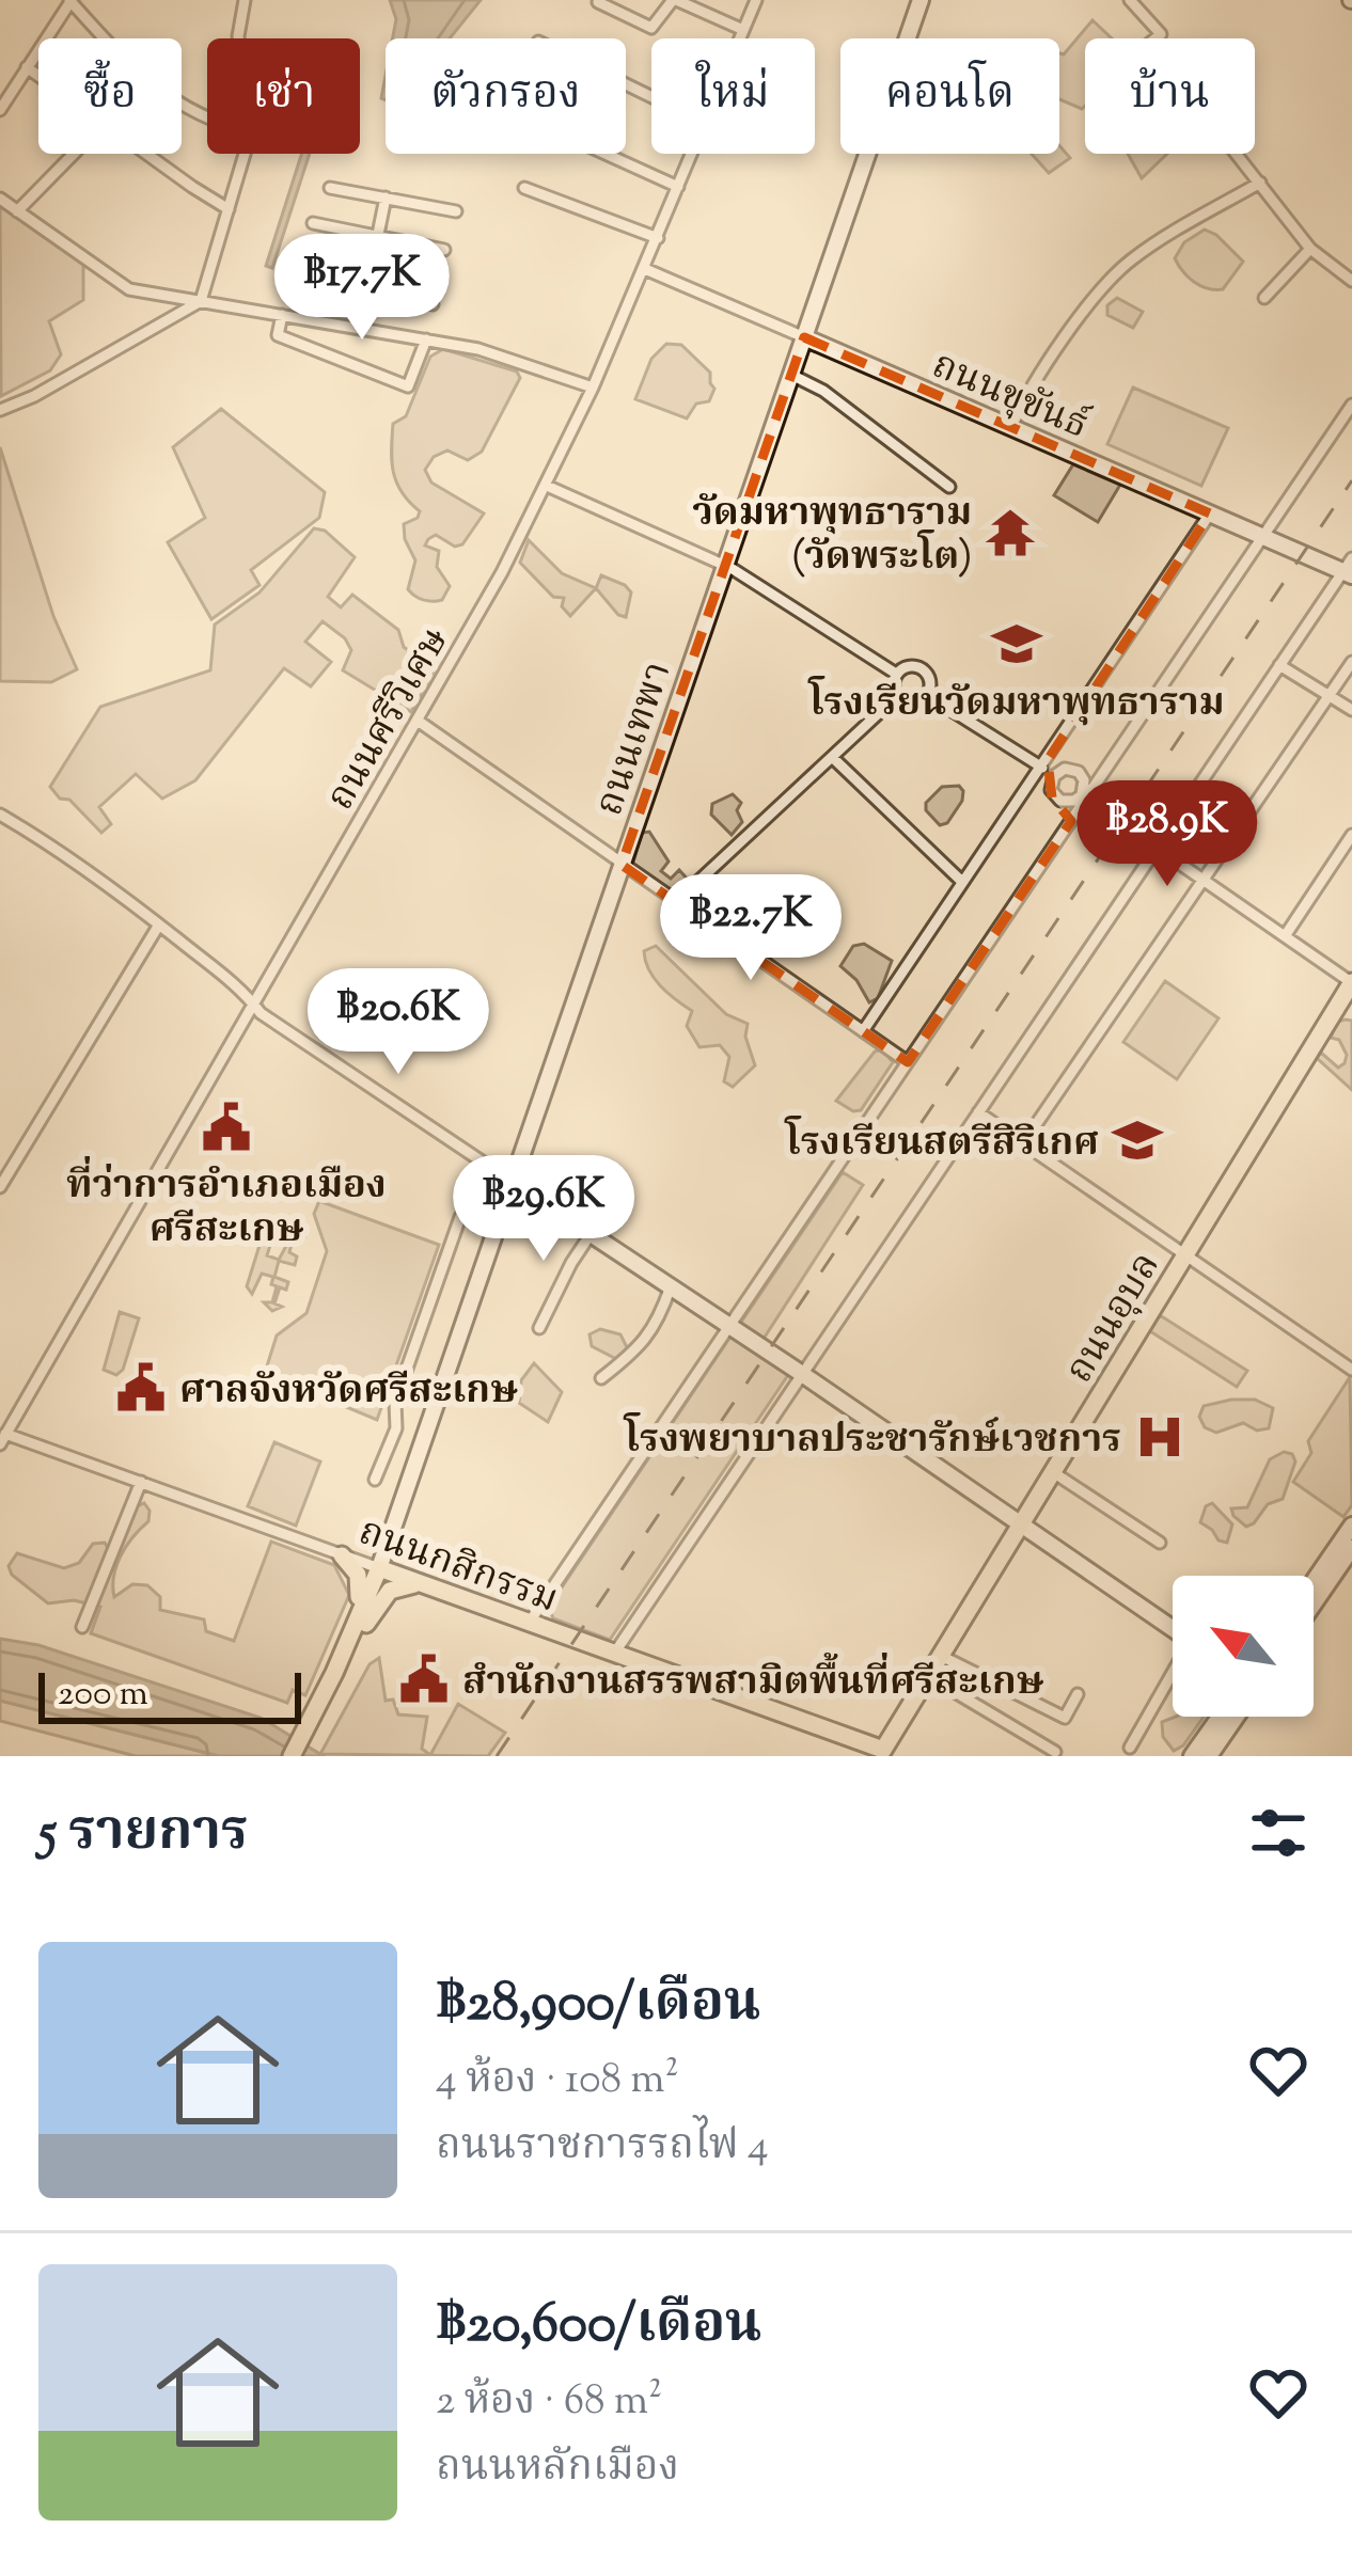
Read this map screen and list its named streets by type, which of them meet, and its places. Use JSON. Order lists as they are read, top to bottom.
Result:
{
  "streets": {
    "main road": [
      "ถนนขุขันธ์",
      "ถนนเทพา",
      "ถนนอุบล",
      "ถนนกสิกรรม"
    ],
    "street": ["ถนนศรีวิเศษ"]
  },
  "crossings": [
    ["ถนนขุขันธ์", "ถนนศรีวิเศษ"],
    ["ถนนขุขันธ์", "ถนนเทพา"],
    ["ถนนศรีวิเศษ", "ถนนกสิกรรม"],
    ["ถนนเทพา", "ถนนกสิกรรม"],
    ["ถนนอุบล", "ถนนกสิกรรม"]
  ],
  "places": {
    "temple": ["วัดมหาพุทธาราม (วัดพระโต)"],
    "school or university": ["โรงเรียนวัดมหาพุทธาราม", "โรงเรียนสตรีสิริเกศ"],
    "public building": ["ที่ว่าการอำเภอเมือง ศรีสะเกษ", "ศาลจังหวัดศรีสะเกษ", "สำนักงานสรรพสามิตพื้นที่ศรีสะเกษ"],
    "hospital": ["โรงพยาบาลประชารักษ์เวชการ"]
  },
  "scale_bar": "200 m",
  "north": "top left",
  "page": {
    "chip": [
      "ซื้อ",
      "เช่า",
      "ตัวกรอง",
      "ใหม่",
      "คอนโด",
      "บ้าน"
    ],
    "price": [
      "฿17.7K",
      "฿28.9K",
      "฿22.7K",
      "฿20.6K",
      "฿29.6K"
    ],
    "scale": "200 m",
    "heading": "5 รายการ",
    "list": [
      {
        "name": "฿28,900/เดือน",
        "note": "4 ห้อง · 108 m² · ถนนราชการรถไฟ 4"
      },
      {
        "name": "฿20,600/เดือน",
        "note": "2 ห้อง · 68 m² · ถนนหลักเมือง"
      }
    ]
  }
}
